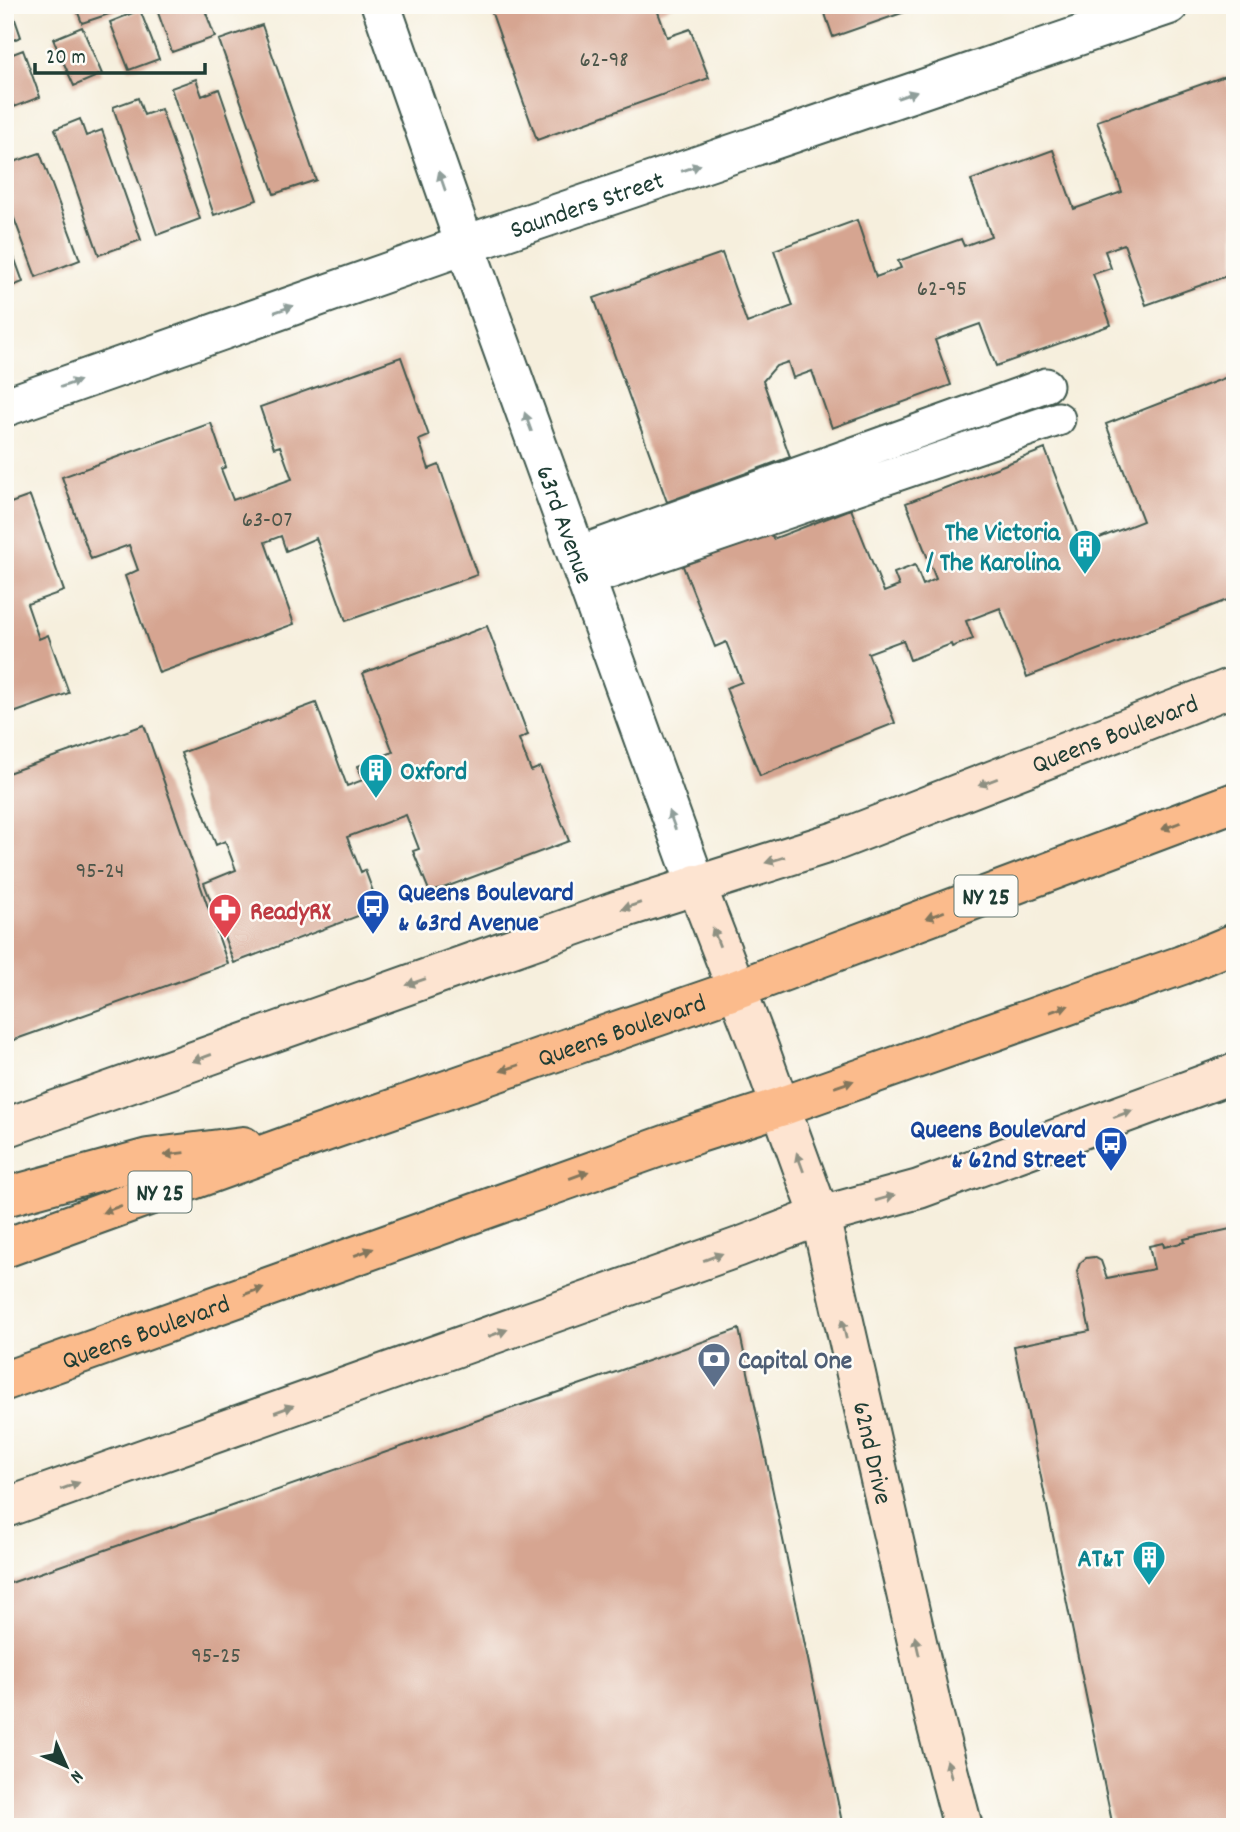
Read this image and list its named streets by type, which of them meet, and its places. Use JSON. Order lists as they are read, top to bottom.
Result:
{
  "streets": {
    "main road": ["Queens Boulevard", "NY 25"],
    "street": ["Saunders Street", "63rd Avenue", "62nd Drive"]
  },
  "crossings": [
    ["Saunders Street", "63rd Avenue"],
    ["63rd Avenue", "Queens Boulevard"],
    ["63rd Avenue", "62nd Drive"],
    ["Queens Boulevard", "62nd Drive"]
  ],
  "one_way": ["Saunders Street", "63rd Avenue", "62nd Drive"],
  "places": {
    "building": ["The Victoria / The Karolina", "Oxford", "AT&T"],
    "bus stop": ["Queens Boulevard & 63rd Avenue", "Queens Boulevard & 62nd Street"],
    "pharmacy": ["ReadyRX"],
    "bank": ["Capital One"]
  },
  "house_numbers": [
    "62-98",
    "62-95",
    "63-07",
    "95-24",
    "95-25"
  ],
  "scale_bar": "20 m",
  "north": "bottom right"
}
